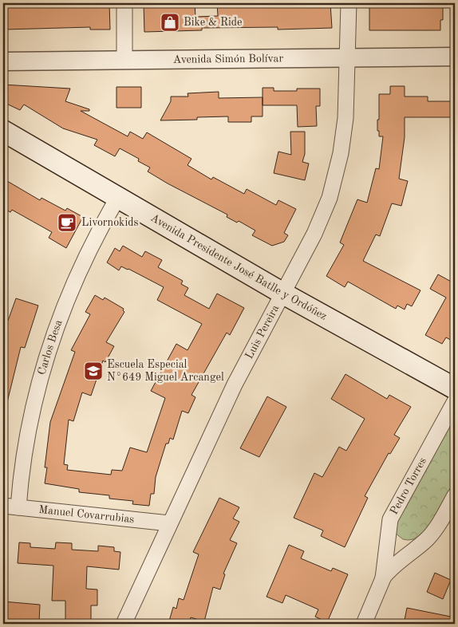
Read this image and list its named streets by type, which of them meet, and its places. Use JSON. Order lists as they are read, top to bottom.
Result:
{
  "streets": {
    "main road": ["Avenida Presidente José Batlle y Ordóñez"],
    "street": [
      "Avenida Simón Bolívar",
      "Luis Pereira",
      "Carlos Besa",
      "Pedro Torres",
      "Manuel Covarrubias"
    ]
  },
  "crossings": [
    ["Avenida Simón Bolívar", "Luis Pereira"],
    ["Avenida Presidente José Batlle y Ordóñez", "Luis Pereira"],
    ["Avenida Presidente José Batlle y Ordóñez", "Carlos Besa"],
    ["Luis Pereira", "Manuel Covarrubias"],
    ["Carlos Besa", "Manuel Covarrubias"]
  ],
  "places": {
    "shop": ["Bike & Ride"],
    "cafe": ["Livornokids"],
    "school or university": ["Escuela Especial N°649 Miguel Arcangel"]
  }
}
